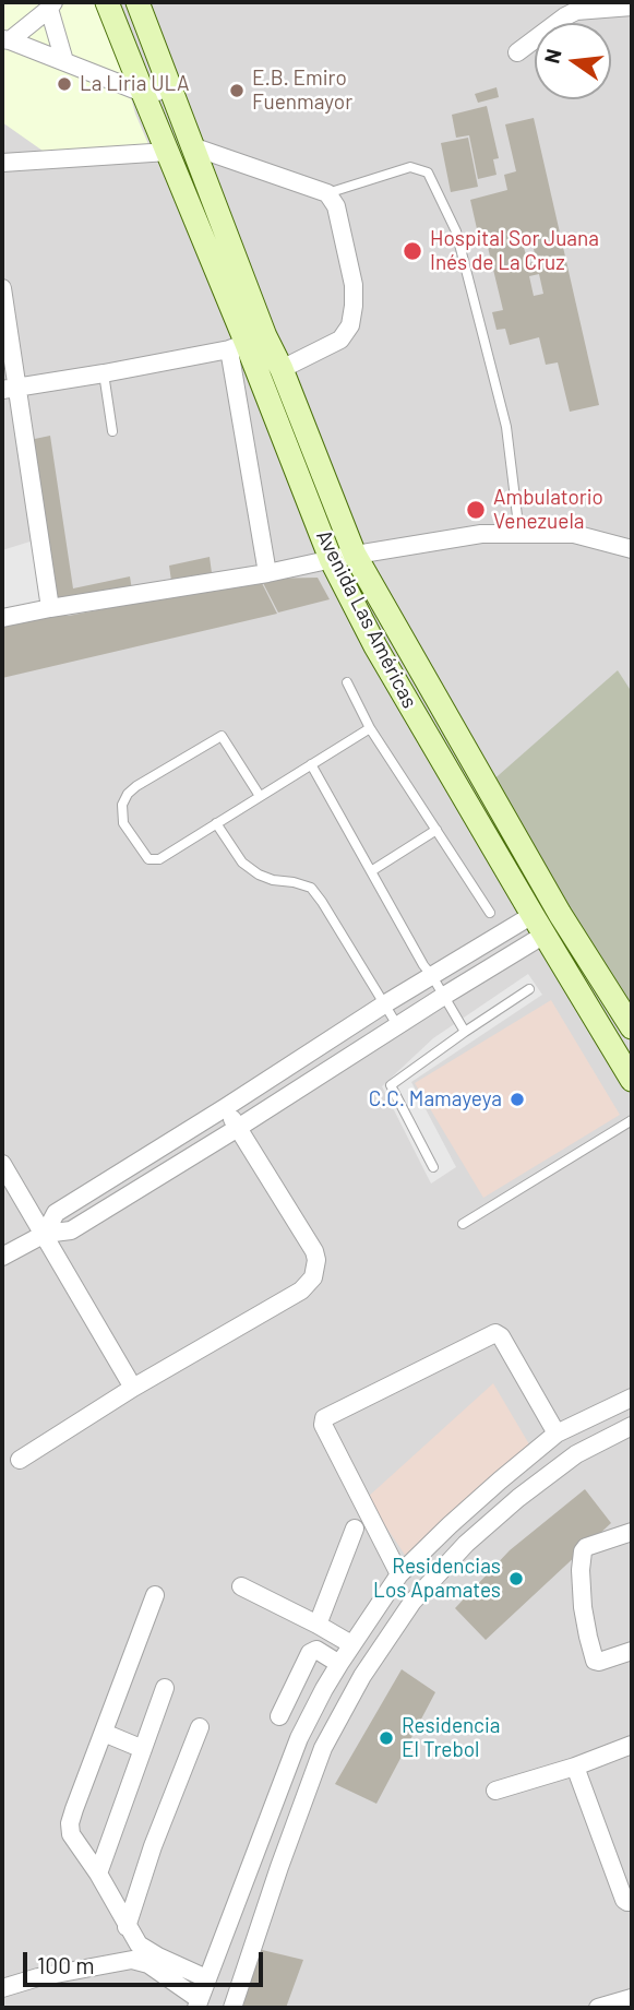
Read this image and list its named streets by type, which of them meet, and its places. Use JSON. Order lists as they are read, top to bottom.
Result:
{
  "streets": {
    "street": ["Avenida Las Américas"]
  },
  "places": [
    "La Liria ULA",
    "E.B. Emiro Fuenmayor",
    "Hospital Sor Juana Inés de La Cruz",
    "Ambulatorio Venezuela",
    "C.C. Mamayeya",
    "Residencias Los Apamates",
    "Residencia El Trebol"
  ],
  "scale_bar": "100 m",
  "north": "left"
}
